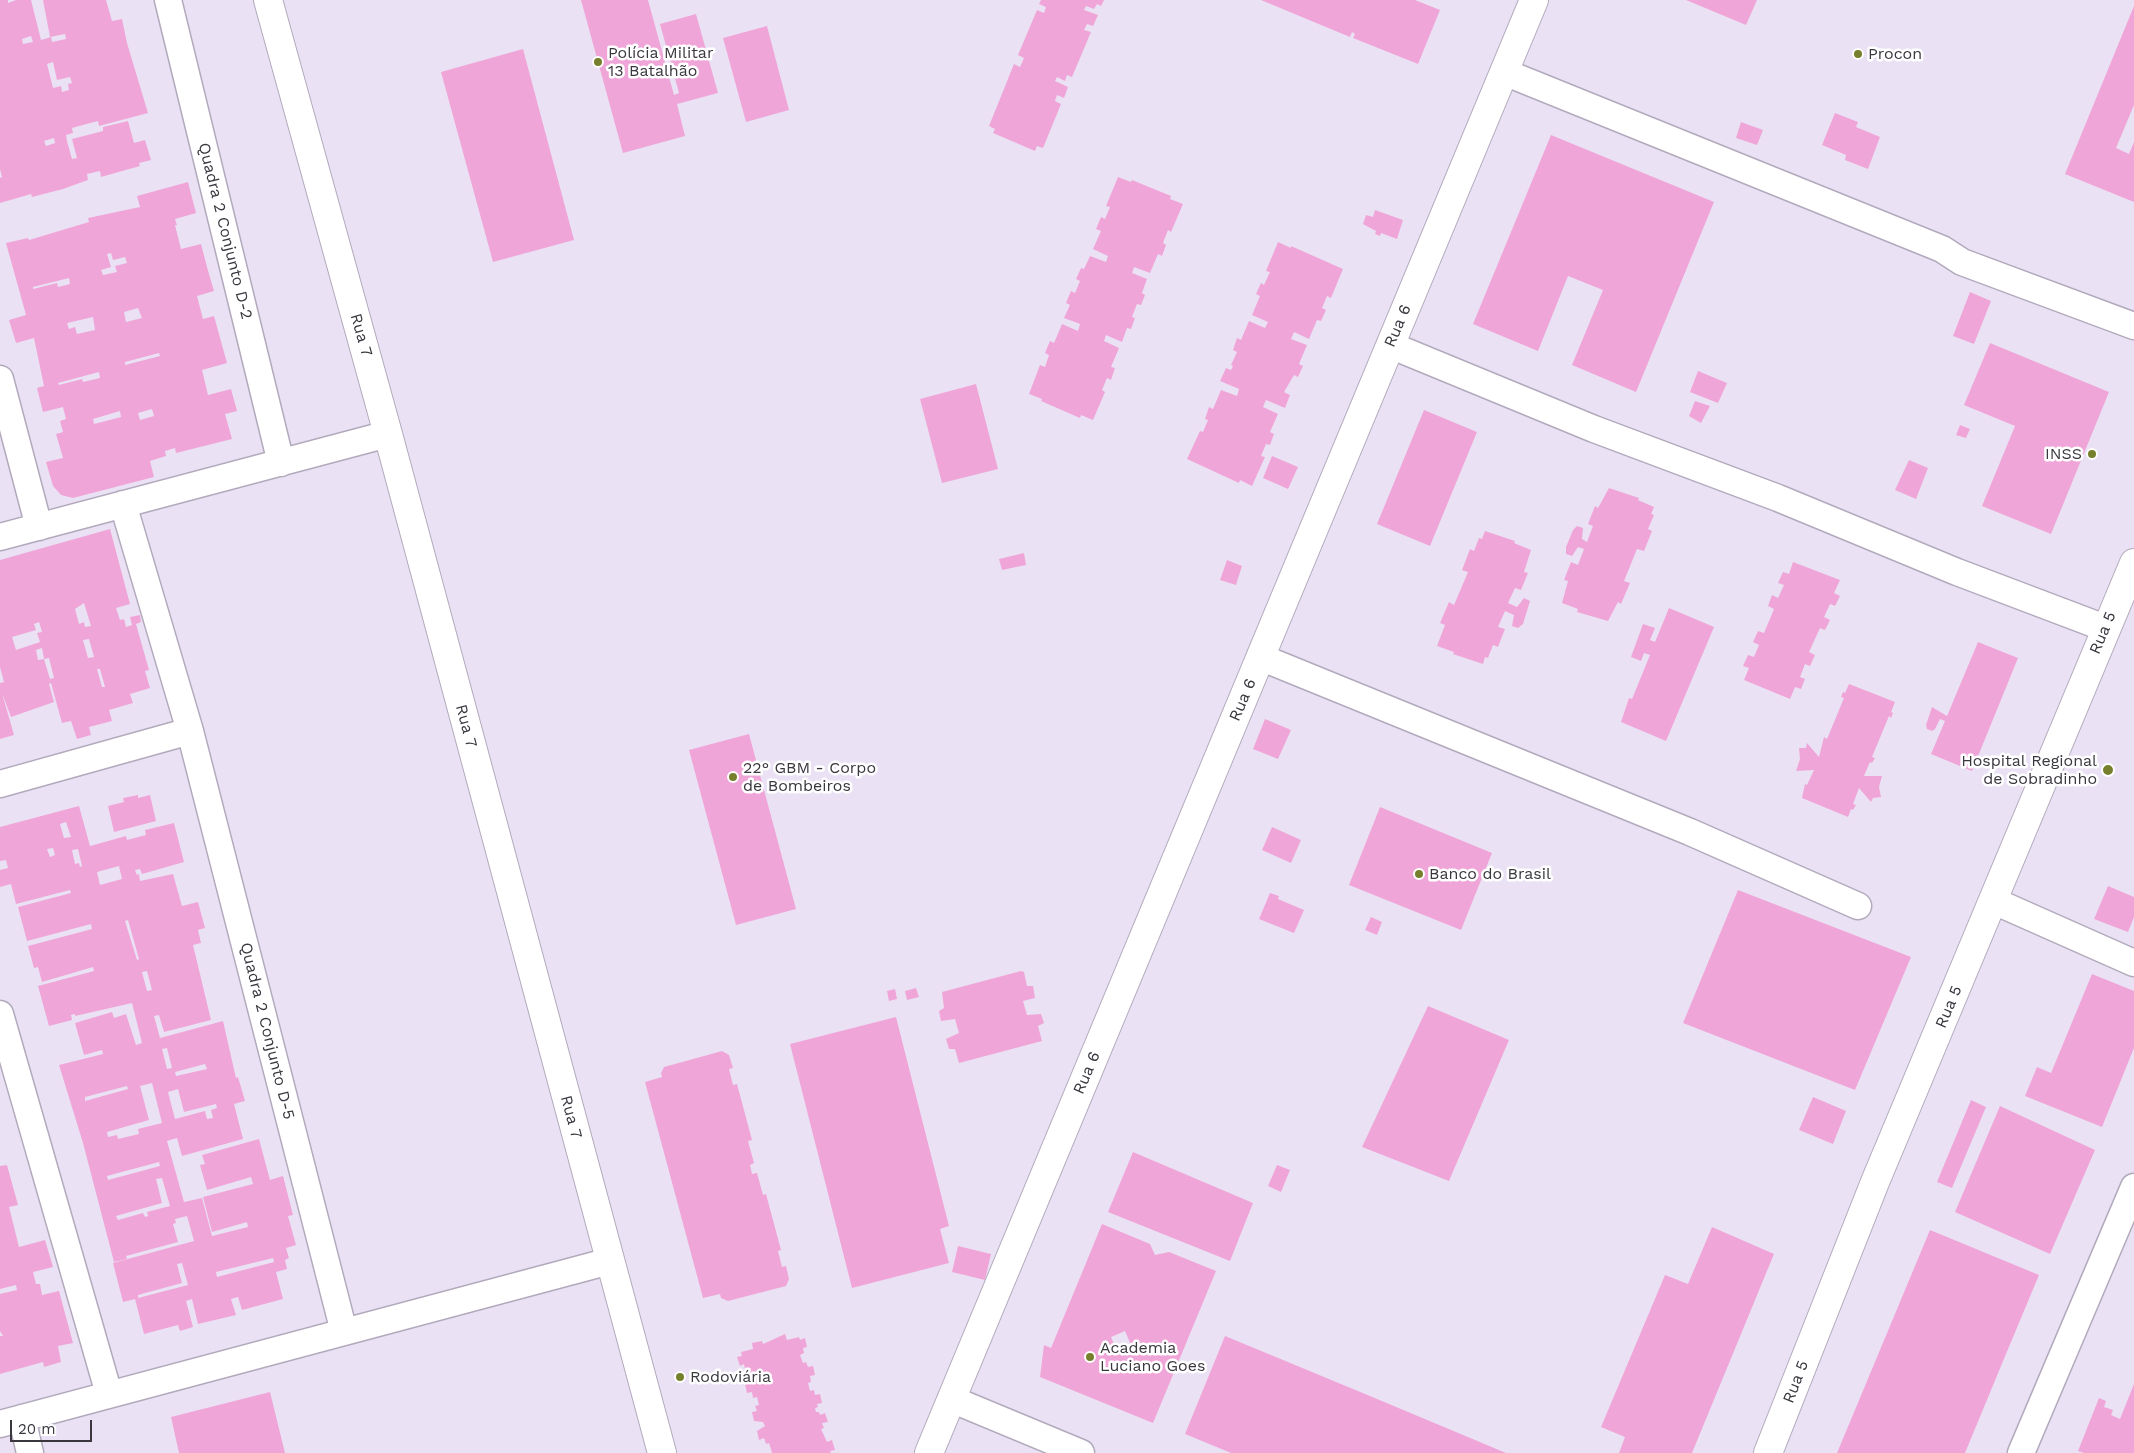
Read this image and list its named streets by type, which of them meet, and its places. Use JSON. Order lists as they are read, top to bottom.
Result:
{
  "streets": {
    "street": [
      "Quadra 2 Conjunto D-2",
      "Rua 6",
      "Rua 7",
      "Rua 5",
      "Quadra 2 Conjunto D-5"
    ]
  },
  "places": [
    "Procon",
    "Polícia Militar 13 Batalhão",
    "INSS",
    "Hospital Regional de Sobradinho",
    "22° GBM - Corpo de Bombeiros",
    "Banco do Brasil",
    "Academia Luciano Goes",
    "Rodoviária"
  ],
  "scale_bar": "20 m"
}
